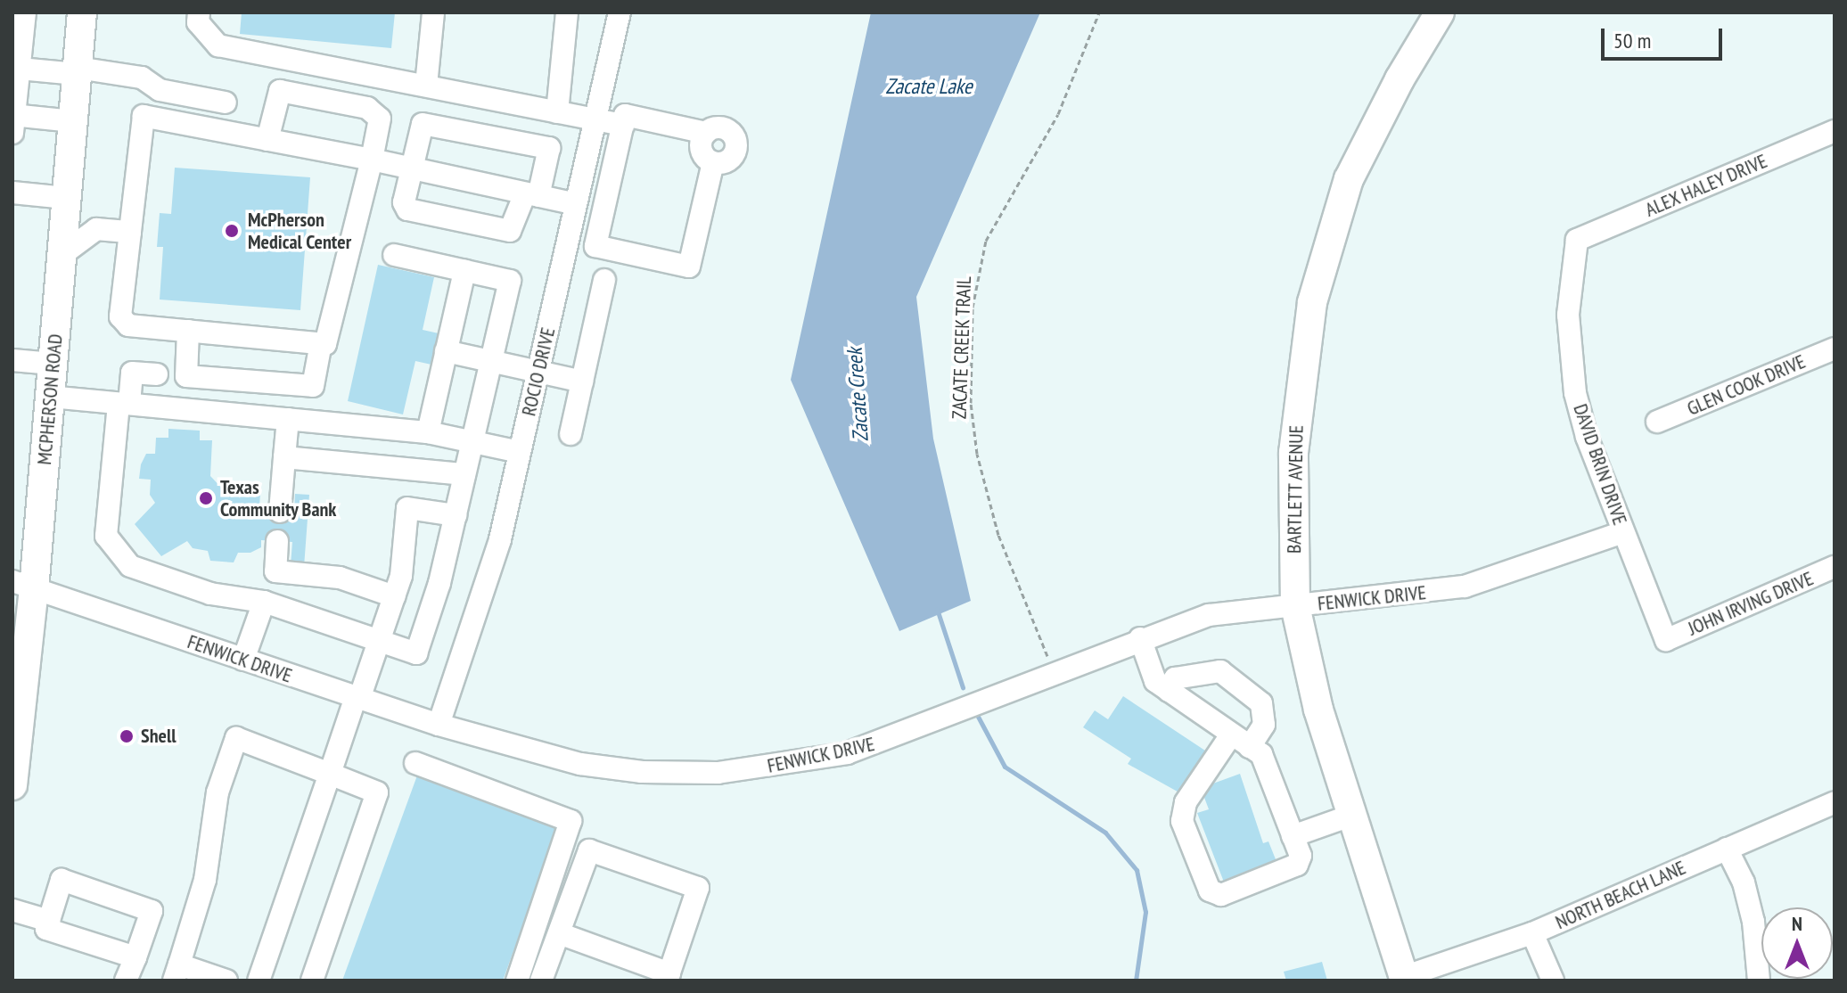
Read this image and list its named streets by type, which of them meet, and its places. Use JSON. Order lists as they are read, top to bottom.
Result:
{
  "streets": {
    "main road": ["MCPHERSON ROAD", "BARTLETT AVENUE"],
    "street": [
      "ALEX HALEY DRIVE",
      "ROCIO DRIVE",
      "GLEN COOK DRIVE",
      "DAVID BRIN DRIVE",
      "FENWICK DRIVE",
      "JOHN IRVING DRIVE",
      "NORTH BEACH LANE"
    ],
    "path": ["ZACATE CREEK TRAIL"]
  },
  "crossings": [
    ["ALEX HALEY DRIVE", "DAVID BRIN DRIVE"],
    ["ROCIO DRIVE", "FENWICK DRIVE"],
    ["MCPHERSON ROAD", "FENWICK DRIVE"],
    ["DAVID BRIN DRIVE", "FENWICK DRIVE"],
    ["DAVID BRIN DRIVE", "JOHN IRVING DRIVE"],
    ["BARTLETT AVENUE", "FENWICK DRIVE"],
    ["BARTLETT AVENUE", "NORTH BEACH LANE"]
  ],
  "water": ["Zacate Lake", "Zacate Creek"],
  "places": ["McPherson Medical Center", "Texas Community Bank", "Shell"],
  "scale_bar": "50 m",
  "north": "top"
}
